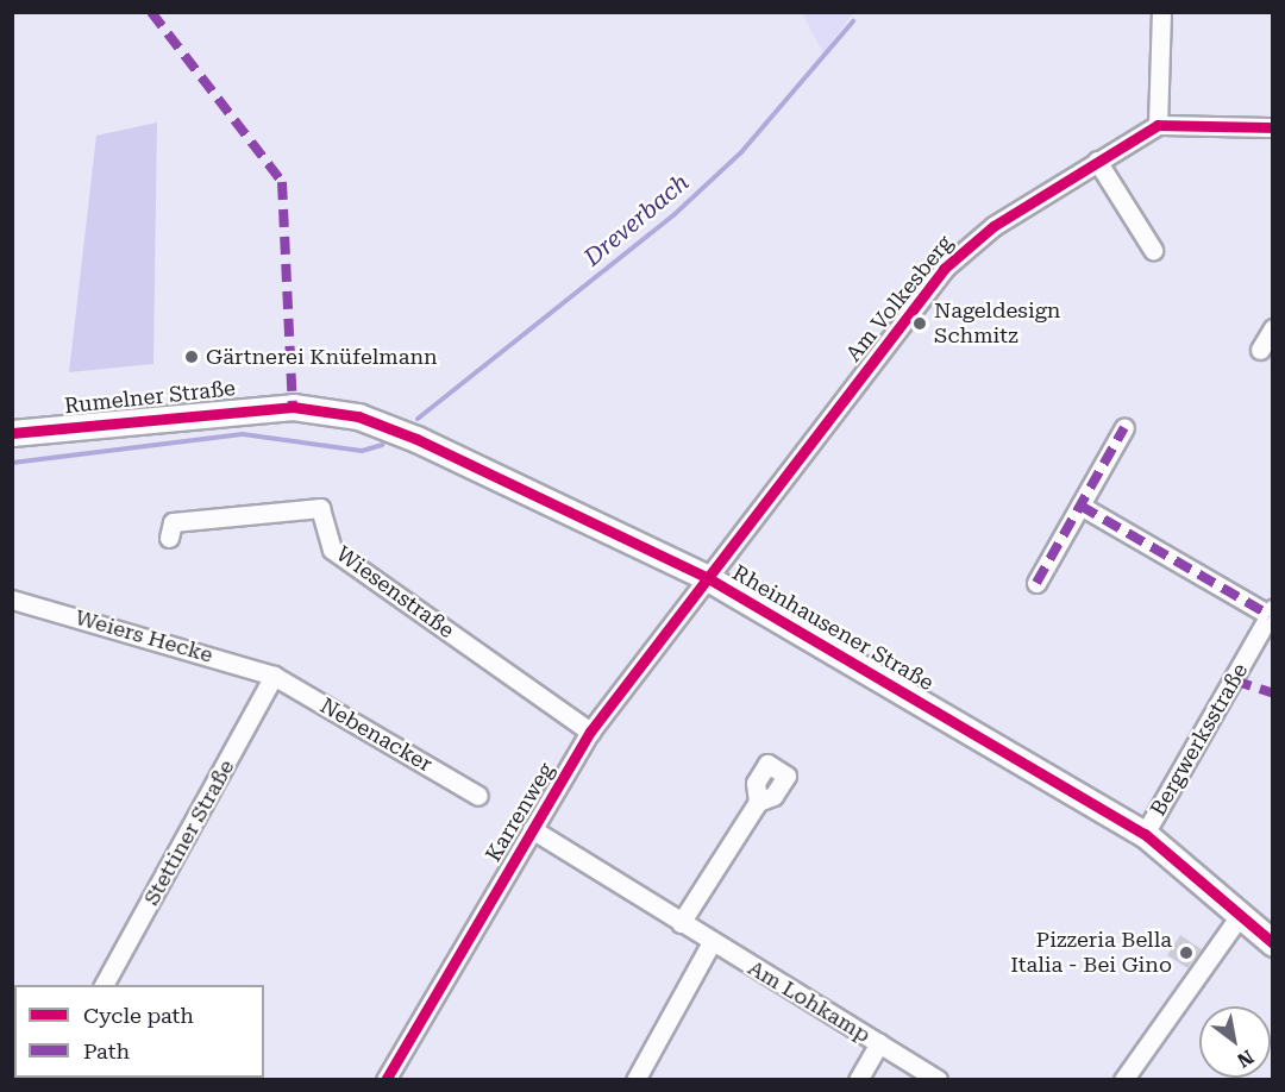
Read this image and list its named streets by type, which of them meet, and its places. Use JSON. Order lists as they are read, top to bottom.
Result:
{
  "streets": {
    "street": [
      "Am Volkesberg",
      "Rumelner Straße",
      "Wiesenstraße",
      "Rheinhausener Straße",
      "Weiers Hecke",
      "Nebenacker",
      "Bergwerksstraße",
      "Karrenweg",
      "Stettiner Straße",
      "Am Lohkamp"
    ]
  },
  "crossings": [
    ["Am Volkesberg", "Rheinhausener Straße"],
    ["Am Volkesberg", "Karrenweg"],
    ["Rumelner Straße", "Rheinhausener Straße"],
    ["Wiesenstraße", "Karrenweg"],
    ["Rheinhausener Straße", "Bergwerksstraße"],
    ["Rheinhausener Straße", "Karrenweg"],
    ["Weiers Hecke", "Nebenacker"],
    ["Weiers Hecke", "Stettiner Straße"],
    ["Nebenacker", "Stettiner Straße"],
    ["Karrenweg", "Am Lohkamp"]
  ],
  "water": ["Dreverbach"],
  "places": ["Nageldesign Schmitz", "Gärtnerei Knüfelmann", "Pizzeria Bella Italia - Bei Gino"],
  "legend": ["Cycle path", "Path"],
  "north": "bottom right"
}
